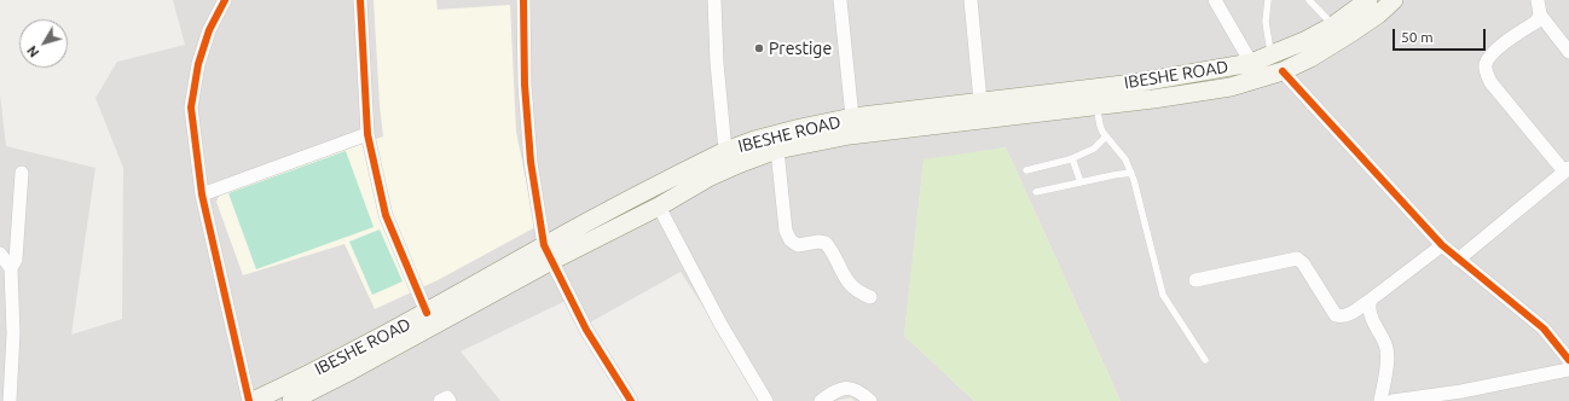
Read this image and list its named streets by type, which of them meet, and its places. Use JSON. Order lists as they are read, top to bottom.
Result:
{
  "streets": {
    "main road": ["IBESHE ROAD"]
  },
  "places": ["Prestige"],
  "scale_bar": "50 m",
  "north": "bottom left"
}
